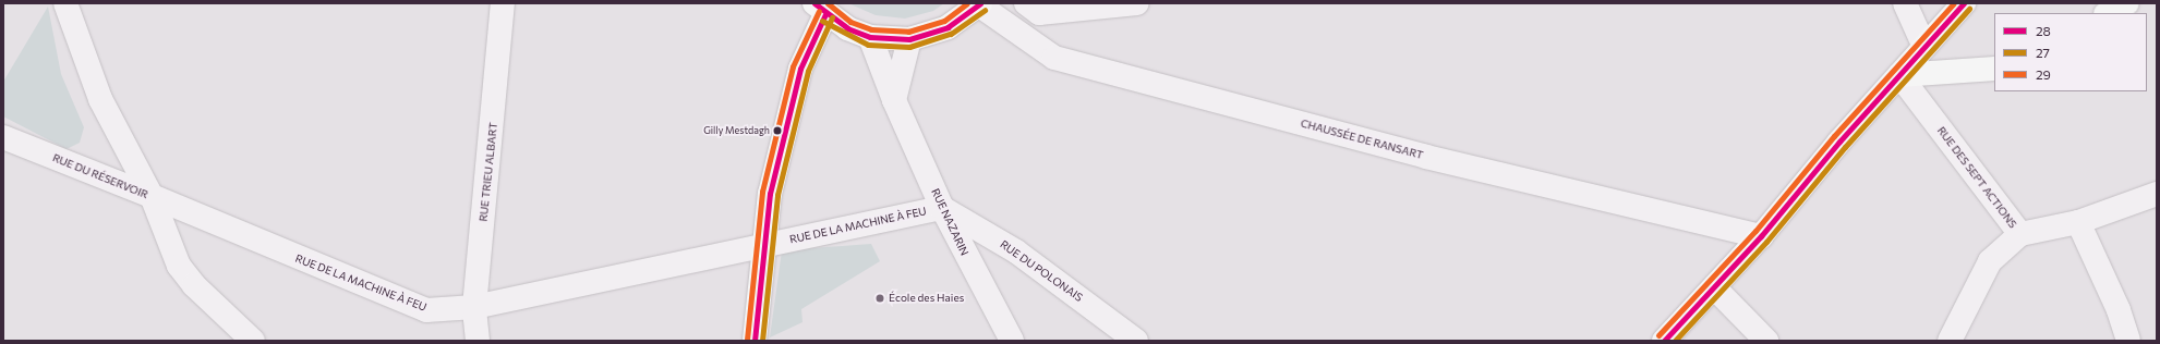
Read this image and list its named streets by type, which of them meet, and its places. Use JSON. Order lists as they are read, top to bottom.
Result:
{
  "streets": {
    "street": [
      "CHAUSSÉE DE RANSART",
      "RUE TRIEU ALBART",
      "RUE DU RÉSERVOIR",
      "RUE DES SEPT ACTIONS",
      "RUE NAZARIN",
      "RUE DE LA MACHINE À FEU",
      "RUE DU POLONAIS"
    ]
  },
  "crossings": [
    ["RUE TRIEU ALBART", "RUE DE LA MACHINE À FEU"],
    ["RUE DU RÉSERVOIR", "RUE DE LA MACHINE À FEU"],
    ["RUE NAZARIN", "RUE DE LA MACHINE À FEU"],
    ["RUE NAZARIN", "RUE DU POLONAIS"],
    ["RUE DE LA MACHINE À FEU", "RUE DU POLONAIS"]
  ],
  "places": ["Gilly Mestdagh", "École des Haies"],
  "lines": ["transit line 28", "transit line 29", "transit line 27"],
  "legend": ["28", "27", "29"]
}
